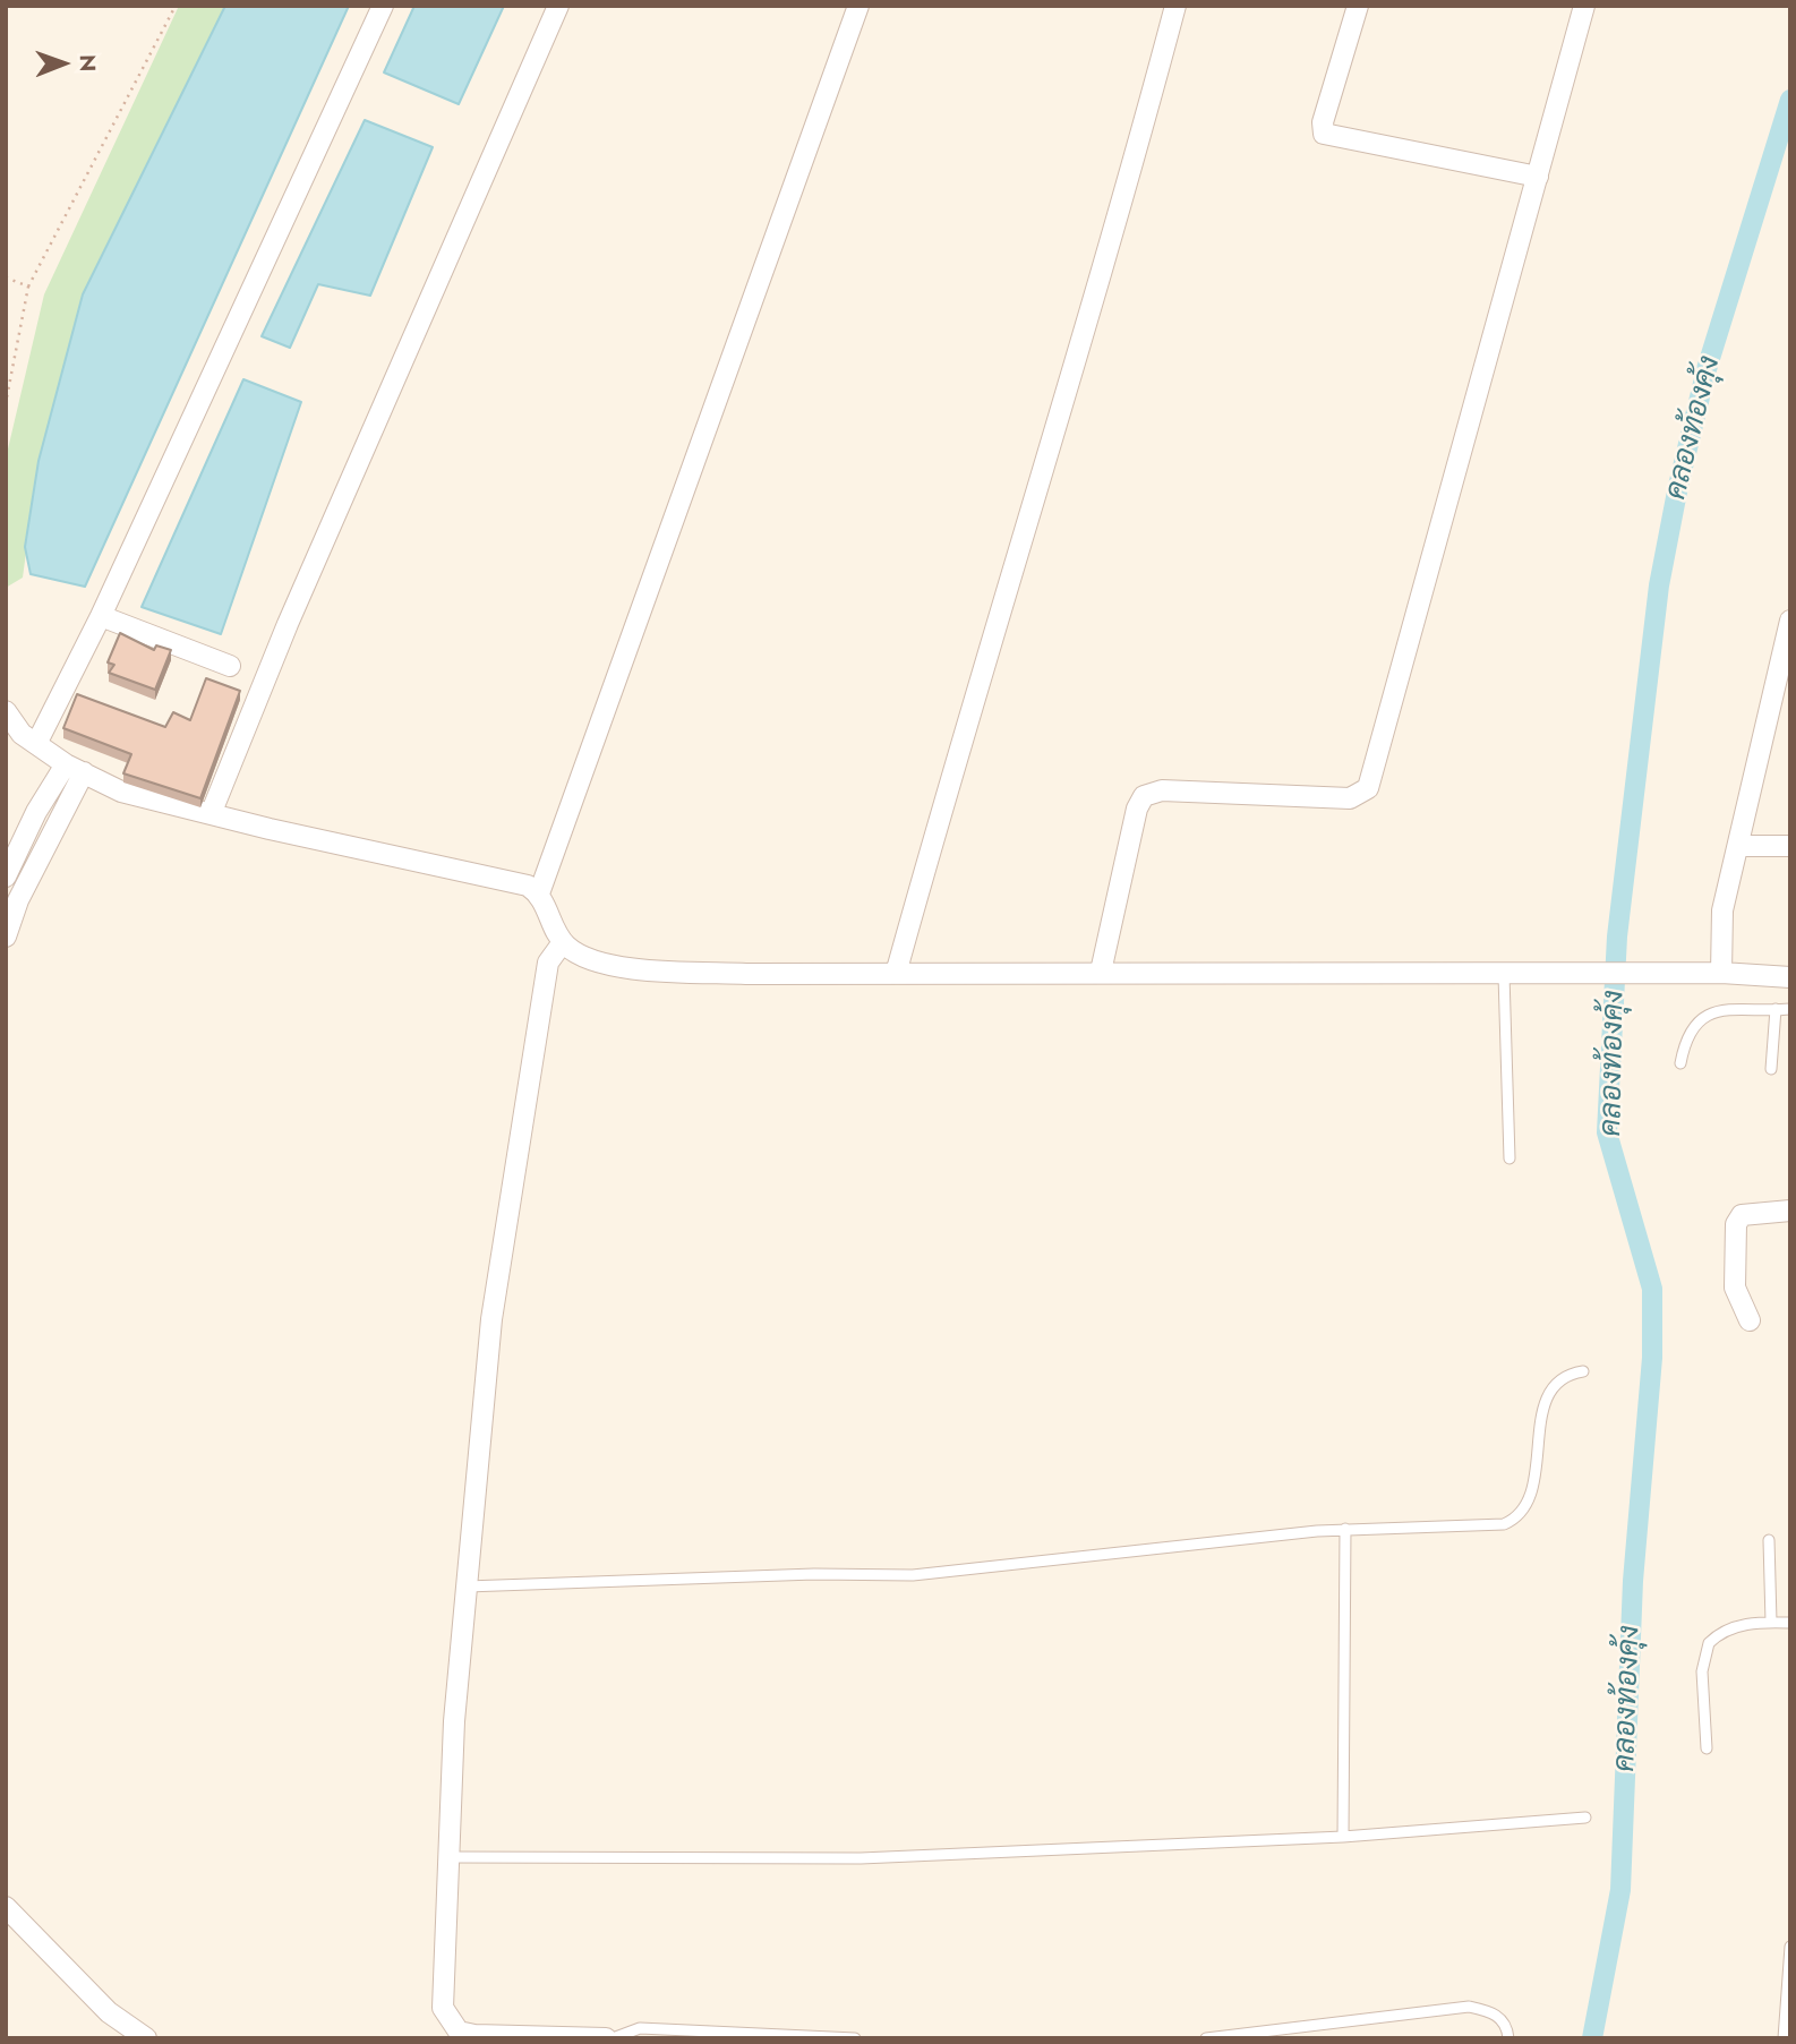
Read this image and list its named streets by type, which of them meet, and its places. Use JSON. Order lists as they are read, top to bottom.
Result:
{
  "water": ["คลองท้องคุ้ง"],
  "north": "right"
}
